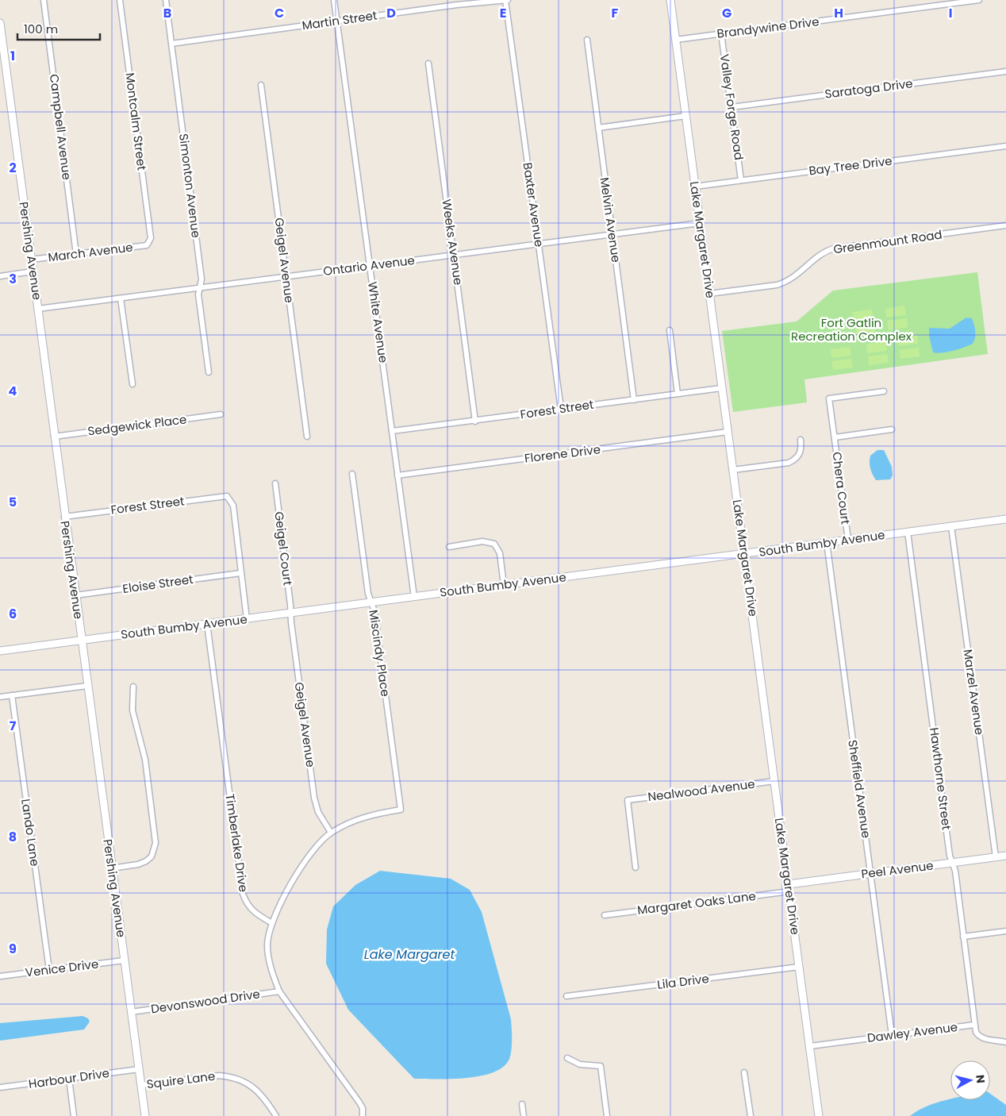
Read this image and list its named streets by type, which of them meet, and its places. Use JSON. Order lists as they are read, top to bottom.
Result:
{
  "streets": {
    "street": [
      "Martin Street",
      "Brandywine Drive",
      "Saratoga Drive",
      "Valley Forge Road",
      "Montcalm Street",
      "Campbell Avenue",
      "Bay Tree Drive",
      "Simonton Avenue",
      "Baxter Avenue",
      "Melvin Avenue",
      "Lake Margaret Drive",
      "Weeks Avenue",
      "Greenmount Road",
      "Pershing Avenue",
      "March Avenue",
      "Geigel Avenue",
      "Ontario Avenue",
      "White Avenue",
      "Forest Street",
      "Sedgewick Place",
      "Florene Drive",
      "Chera Court",
      "South Bumby Avenue",
      "Geigel Court",
      "Eloise Street",
      "Miscindy Place",
      "Marzel Avenue",
      "Hawthorne Street",
      "Sheffield Avenue",
      "Nealwood Avenue",
      "Lando Lane",
      "Timberlake Drive",
      "Peel Avenue",
      "Margaret Oaks Lane",
      "Venice Drive",
      "Lila Drive",
      "Devonswood Drive",
      "Dawley Avenue",
      "Harbour Drive",
      "Squire Lane"
    ]
  },
  "crossings": [
    ["Martin Street", "Simonton Avenue"],
    ["Martin Street", "Baxter Avenue"],
    ["Martin Street", "White Avenue"],
    ["Brandywine Drive", "Valley Forge Road"],
    ["Brandywine Drive", "Lake Margaret Drive"],
    ["Saratoga Drive", "Valley Forge Road"],
    ["Valley Forge Road", "Bay Tree Drive"],
    ["Montcalm Street", "March Avenue"],
    ["Campbell Avenue", "March Avenue"],
    ["Bay Tree Drive", "Lake Margaret Drive"],
    ["Simonton Avenue", "Ontario Avenue"],
    ["Baxter Avenue", "Ontario Avenue"],
    ["Baxter Avenue", "Forest Street"],
    ["Melvin Avenue", "Ontario Avenue"],
    ["Melvin Avenue", "Forest Street"],
    ["Lake Margaret Drive", "Greenmount Road"],
    ["Lake Margaret Drive", "Ontario Avenue"],
    ["Lake Margaret Drive", "Forest Street"],
    ["Lake Margaret Drive", "Florene Drive"],
    ["Lake Margaret Drive", "South Bumby Avenue"],
    ["Lake Margaret Drive", "Nealwood Avenue"],
    ["Lake Margaret Drive", "Peel Avenue"],
    ["Lake Margaret Drive", "Margaret Oaks Lane"],
    ["Lake Margaret Drive", "Lila Drive"],
    ["Lake Margaret Drive", "Dawley Avenue"],
    ["Weeks Avenue", "Ontario Avenue"],
    ["Weeks Avenue", "Forest Street"],
    ["Pershing Avenue", "March Avenue"],
    ["Pershing Avenue", "Ontario Avenue"],
    ["Pershing Avenue", "Forest Street"],
    ["Pershing Avenue", "Sedgewick Place"],
    ["Pershing Avenue", "South Bumby Avenue"],
    ["Pershing Avenue", "Eloise Street"],
    ["Pershing Avenue", "Venice Drive"],
    ["Pershing Avenue", "Devonswood Drive"],
    ["Pershing Avenue", "Harbour Drive"],
    ["Pershing Avenue", "Squire Lane"],
    ["Geigel Avenue", "Ontario Avenue"],
    ["Geigel Avenue", "South Bumby Avenue"],
    ["Geigel Avenue", "Geigel Court"],
    ["Geigel Avenue", "Miscindy Place"],
    ["Ontario Avenue", "White Avenue"],
    ["White Avenue", "Forest Street"],
    ["White Avenue", "Florene Drive"],
    ["White Avenue", "South Bumby Avenue"],
    ["Forest Street", "Eloise Street"],
    ["Chera Court", "South Bumby Avenue"],
    ["South Bumby Avenue", "Geigel Court"],
    ["South Bumby Avenue", "Miscindy Place"],
    ["South Bumby Avenue", "Marzel Avenue"],
    ["South Bumby Avenue", "Hawthorne Street"],
    ["South Bumby Avenue", "Sheffield Avenue"],
    ["South Bumby Avenue", "Timberlake Drive"],
    ["Marzel Avenue", "Peel Avenue"],
    ["Hawthorne Street", "Peel Avenue"],
    ["Hawthorne Street", "Dawley Avenue"],
    ["Sheffield Avenue", "Peel Avenue"],
    ["Sheffield Avenue", "Dawley Avenue"],
    ["Lando Lane", "Venice Drive"]
  ],
  "water": ["Lake Margaret"],
  "parks": ["Fort Gatlin Recreation Complex"],
  "scale_bar": "100 m",
  "north": "right",
  "grid": {
    "columns": [
      "B",
      "C",
      "D",
      "E",
      "F",
      "G",
      "H",
      "I"
    ],
    "rows": [
      "1",
      "2",
      "3",
      "4",
      "5",
      "6",
      "7",
      "8",
      "9"
    ]
  }
}
